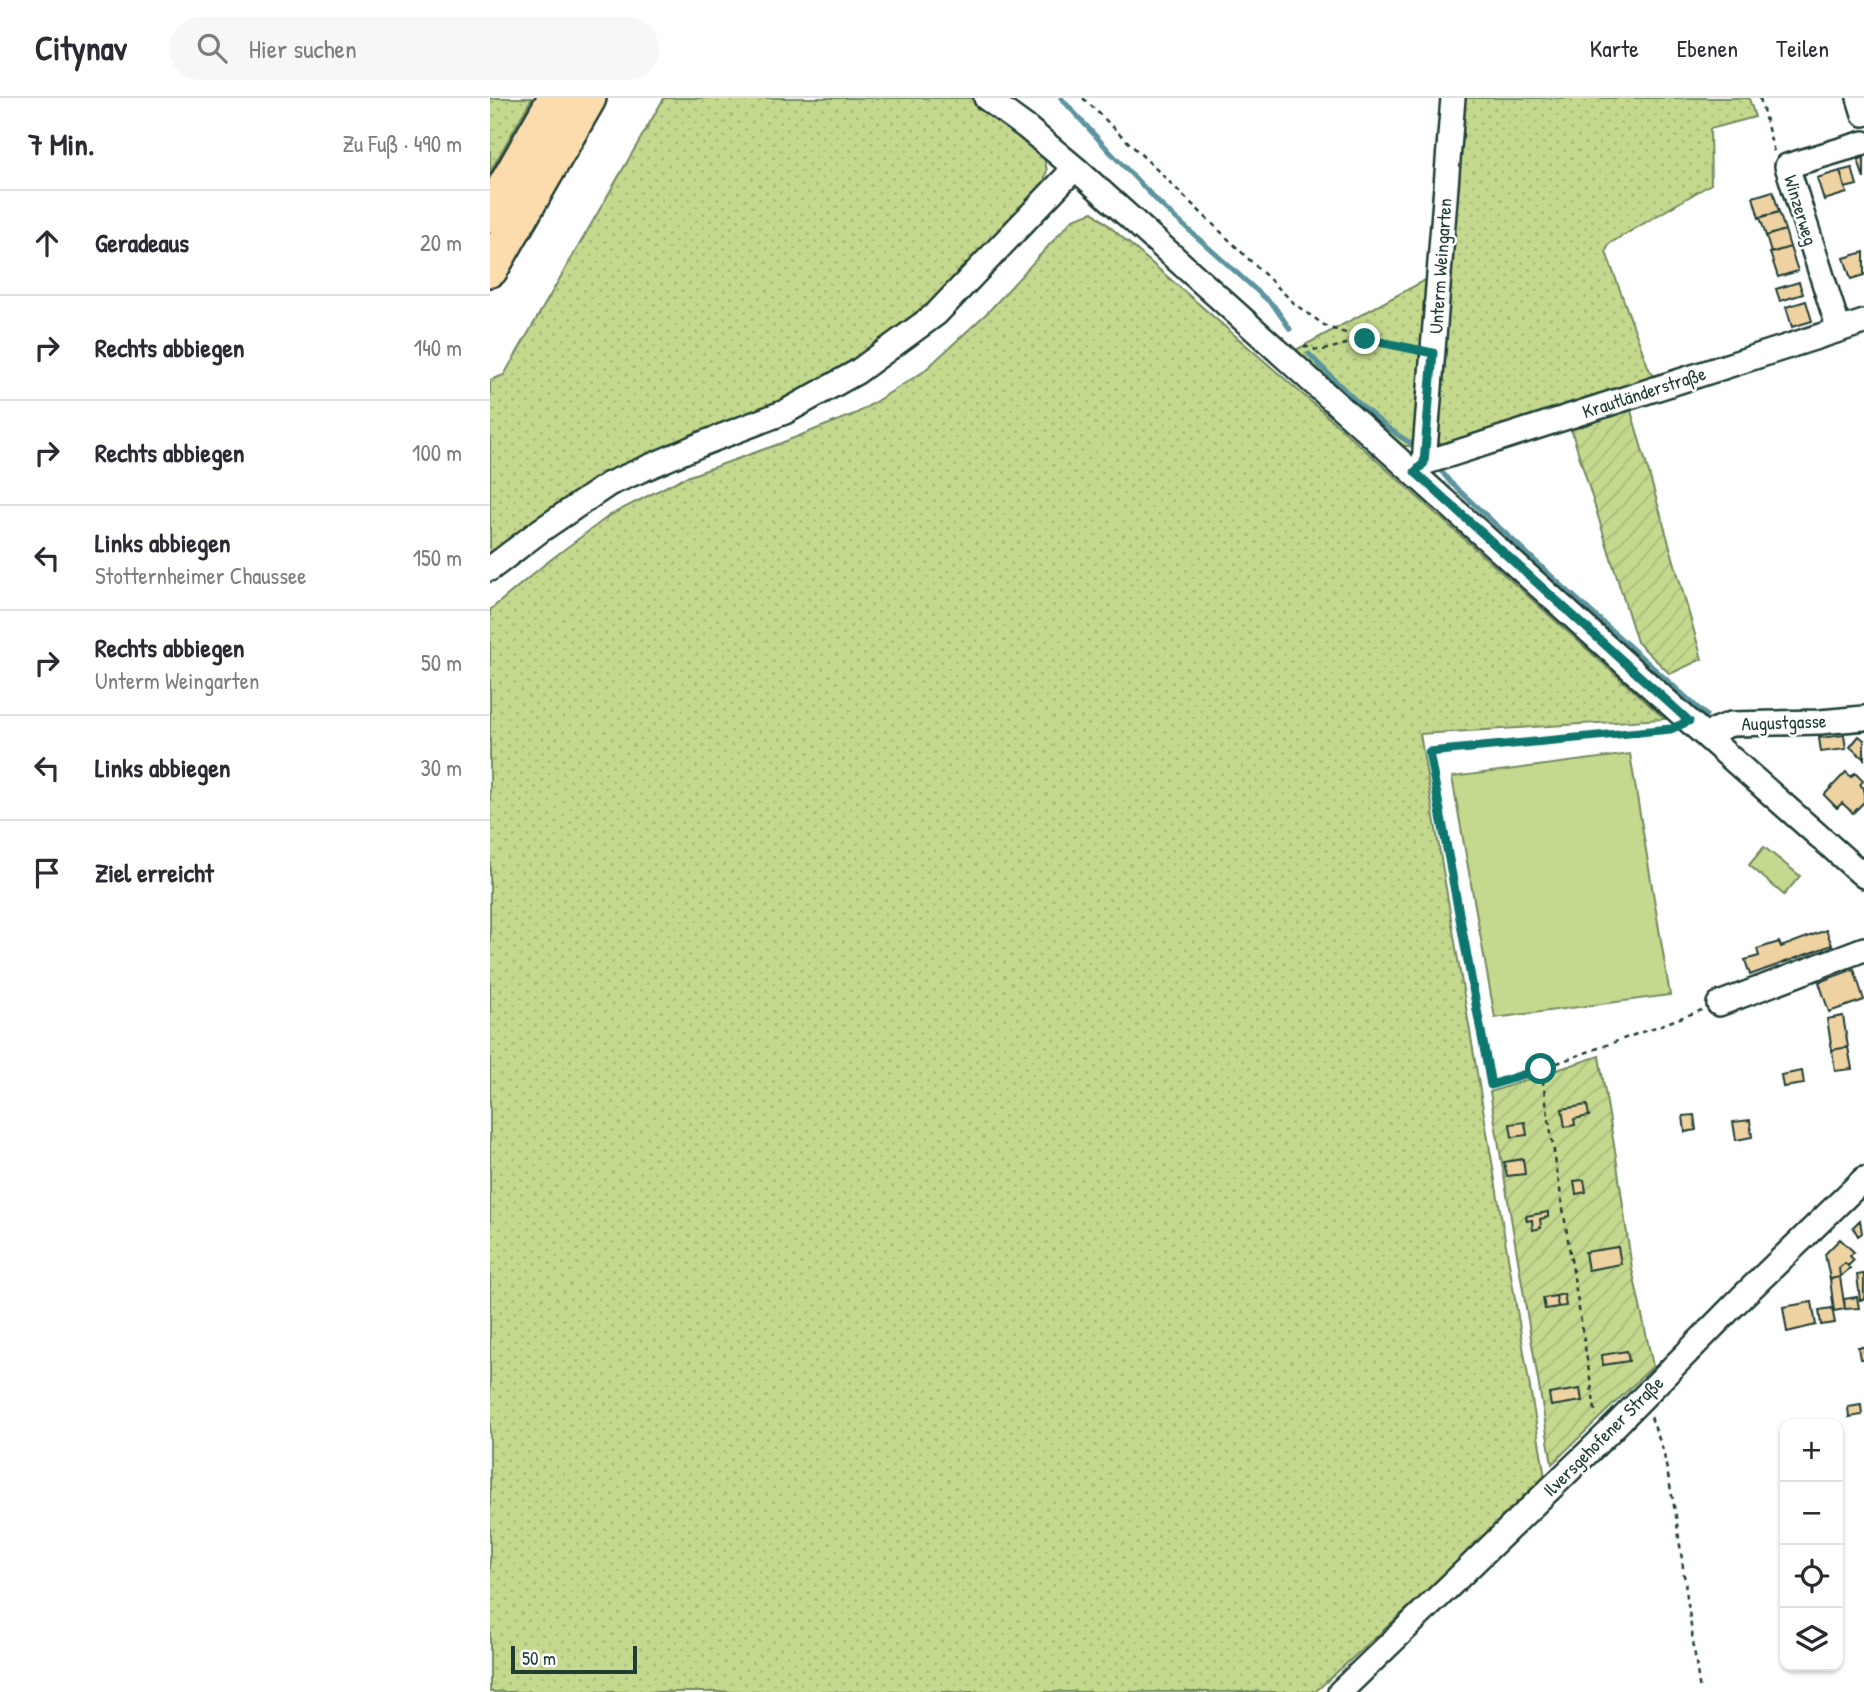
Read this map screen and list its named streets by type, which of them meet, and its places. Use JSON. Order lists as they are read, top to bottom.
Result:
{
  "streets": {
    "street": [
      "Winzerweg",
      "Unterm Weingarten",
      "Krautländerstraße",
      "Augustgasse",
      "Ilversgehofener Straße"
    ]
  },
  "crossings": [
    ["Winzerweg", "Krautländerstraße"],
    ["Unterm Weingarten", "Krautländerstraße"]
  ],
  "scale_bar": "50 m",
  "page": {
    "header": "Citynav",
    "search": "Hier suchen",
    "nav": ["Karte", "Ebenen", "Teilen"],
    "heading": ["7 Min.", "Zu Fuß · 490 m"],
    "list": [
      ["Geradeaus", "20 m"],
      ["Rechts abbiegen", "140 m"],
      ["Rechts abbiegen", "100 m"],
      ["Links abbiegen", "Stotternheimer Chaussee", "150 m"],
      ["Rechts abbiegen", "Unterm Weingarten", "50 m"],
      ["Links abbiegen", "30 m"],
      "Ziel erreicht"
    ],
    "map_buttons": ["+", "−"],
    "scale": "50 m"
  }
}
